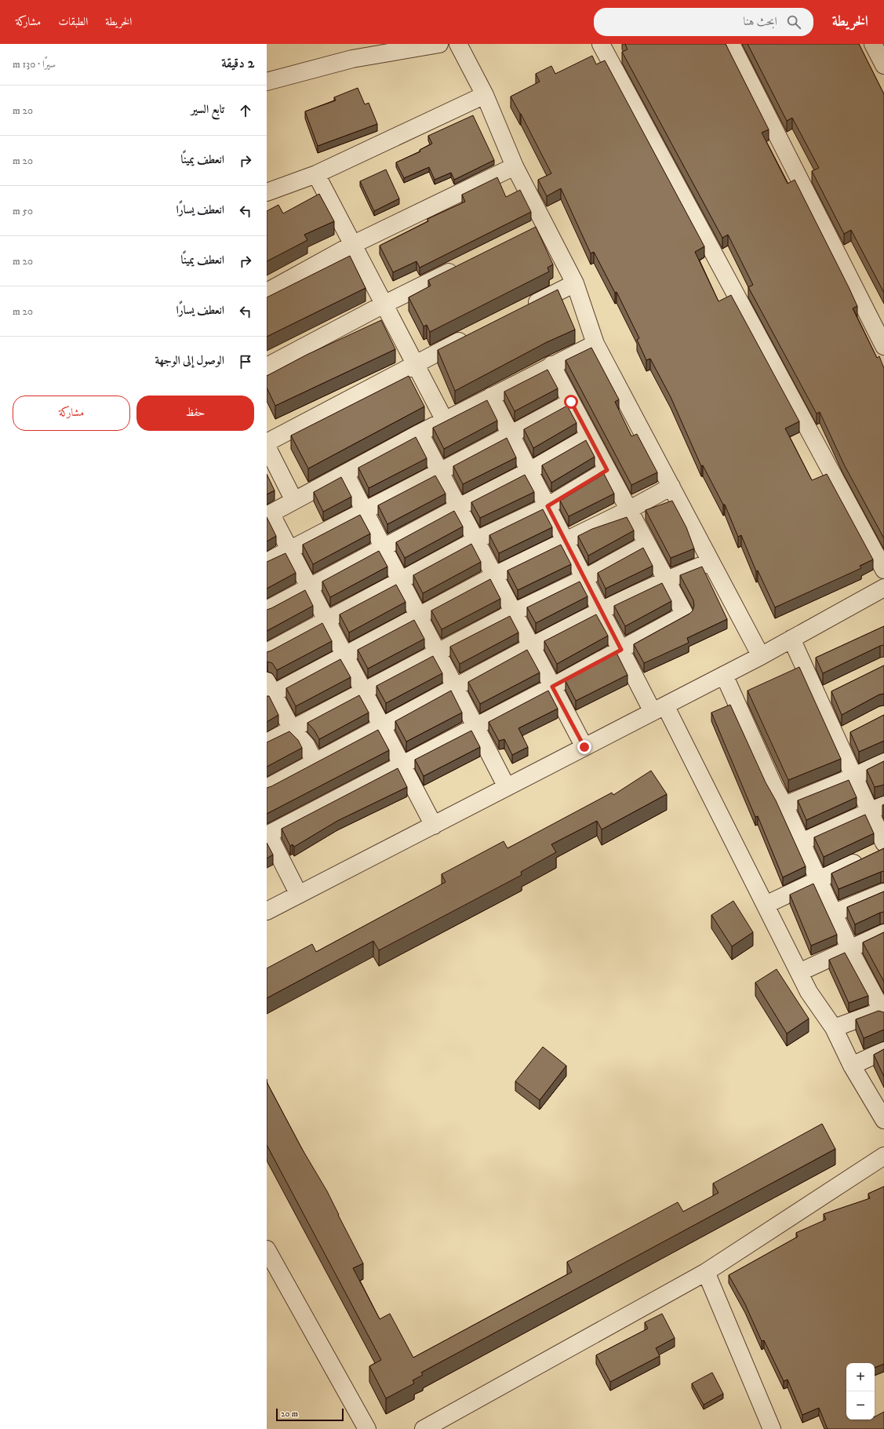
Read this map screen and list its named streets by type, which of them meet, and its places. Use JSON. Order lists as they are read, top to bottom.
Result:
{
  "scale_bar": "20 m",
  "page": {
    "header": "الخريطة",
    "search": "ابحث هنا",
    "nav": ["الخريطة", "الطبقات", "مشاركة"],
    "heading": ["2 دقيقة", "سيرًا · 130 m"],
    "list": [
      ["تابع السير", "20 m"],
      ["انعطف يمينًا", "20 m"],
      ["انعطف يسارًا", "50 m"],
      ["انعطف يمينًا", "20 m"],
      ["انعطف يسارًا", "20 m"],
      "الوصول إلى الوجهة"
    ],
    "buttons": ["حفظ", "مشاركة"],
    "map_buttons": ["+", "−"],
    "scale": "20 m"
  }
}
